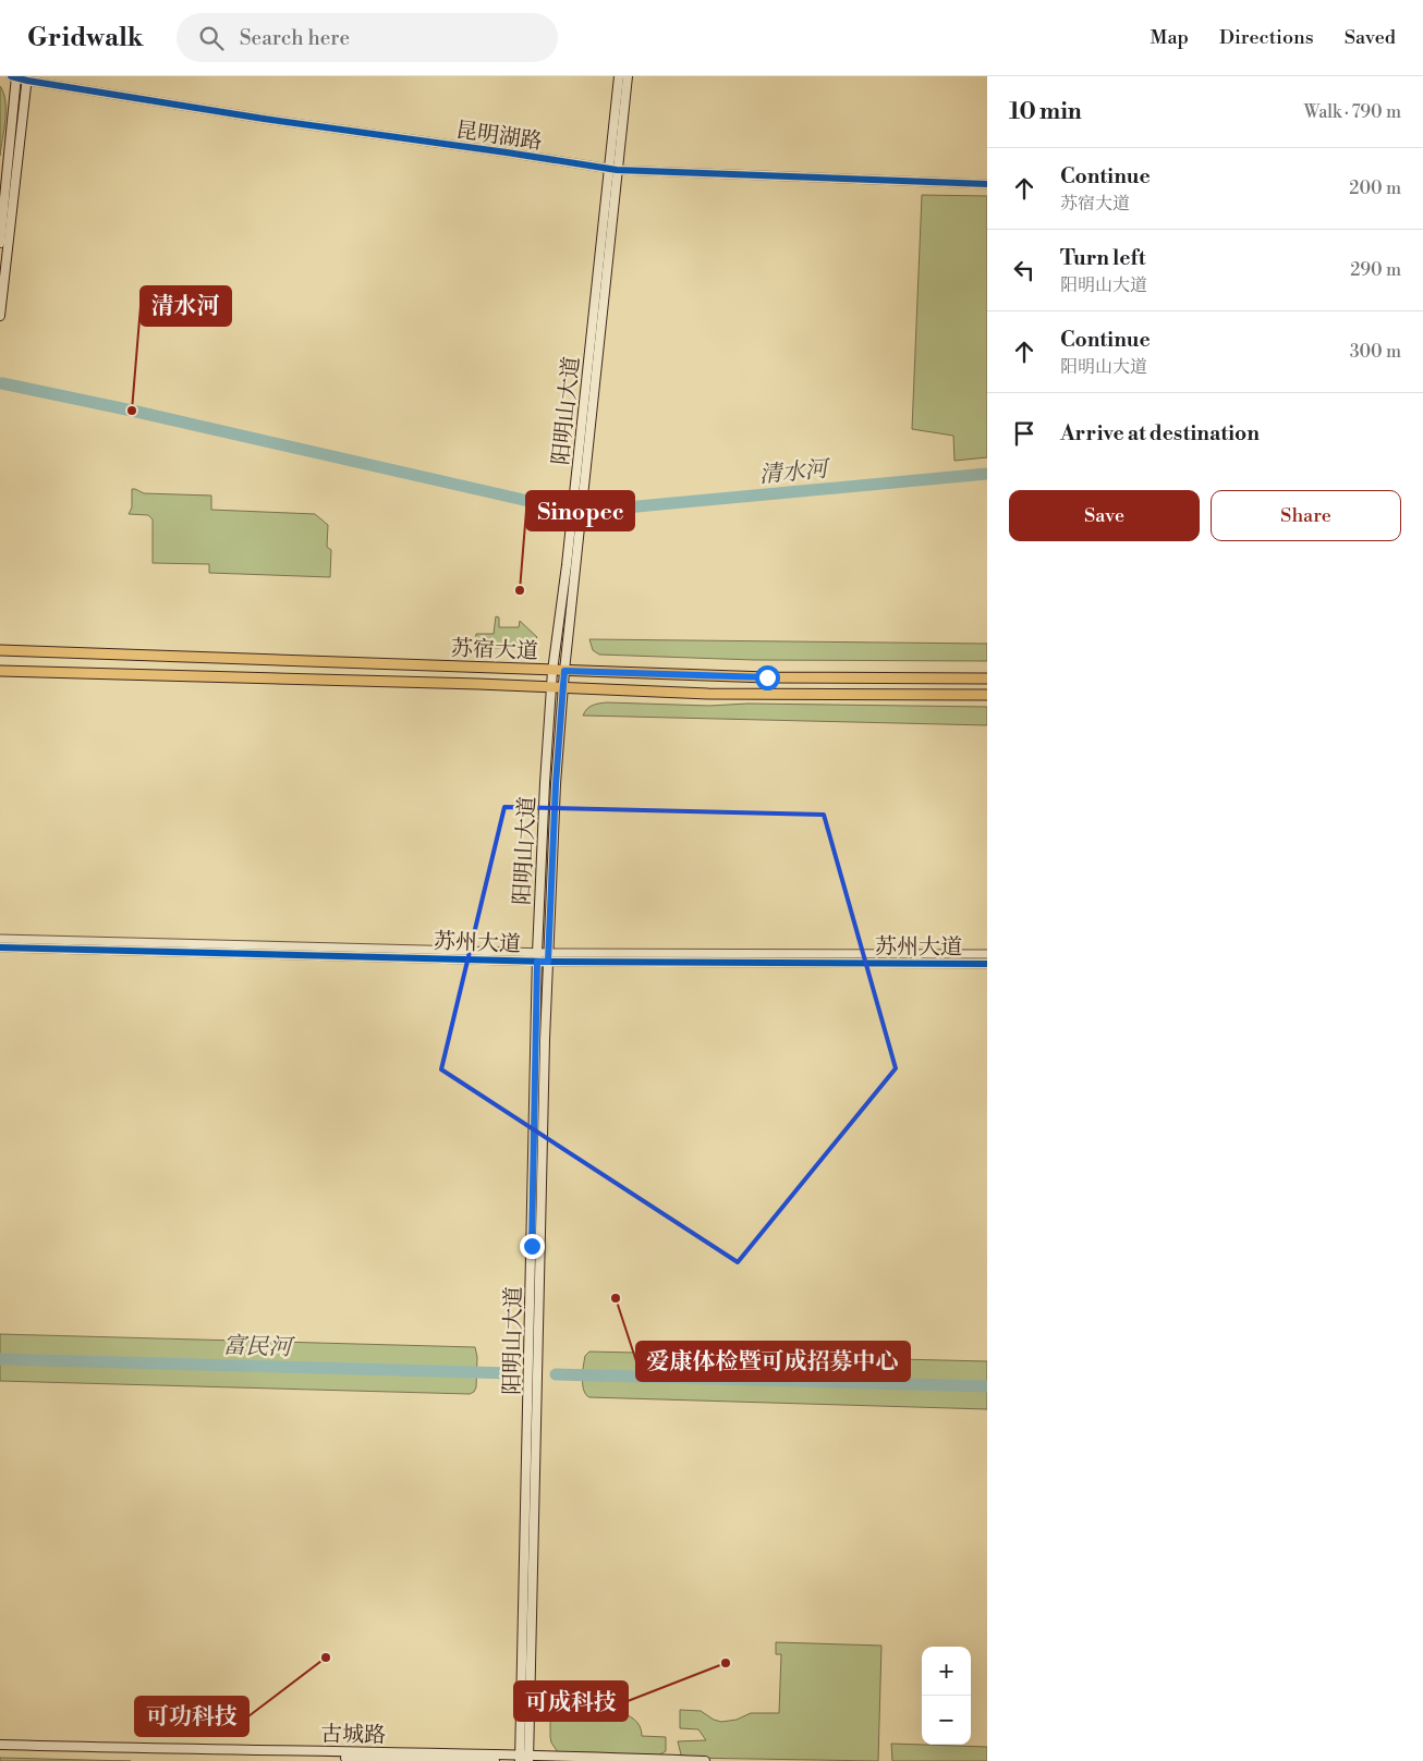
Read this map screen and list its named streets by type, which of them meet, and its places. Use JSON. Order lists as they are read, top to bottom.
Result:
{
  "streets": {
    "main road": ["阳明山大道", "苏宿大道", "古城路"],
    "street": ["昆明湖路", "苏州大道"]
  },
  "crossings": [
    ["昆明湖路", "阳明山大道"],
    ["阳明山大道", "苏宿大道"],
    ["阳明山大道", "苏州大道"],
    ["阳明山大道", "古城路"]
  ],
  "water": ["清水河", "富民河"],
  "places": [
    "清水河",
    "Sinopec",
    "爱康体检暨可成招募中心",
    "可功科技",
    "可成科技"
  ],
  "page": {
    "header": "Gridwalk",
    "search": "Search here",
    "nav": ["Map", "Directions", "Saved"],
    "heading": ["10 min", "Walk · 790 m"],
    "list": [
      ["Continue", "苏宿大道", "200 m"],
      ["Turn left", "阳明山大道", "290 m"],
      ["Continue", "阳明山大道", "300 m"],
      "Arrive at destination"
    ],
    "buttons": ["Save", "Share"],
    "map_buttons": ["+", "−"]
  }
}
